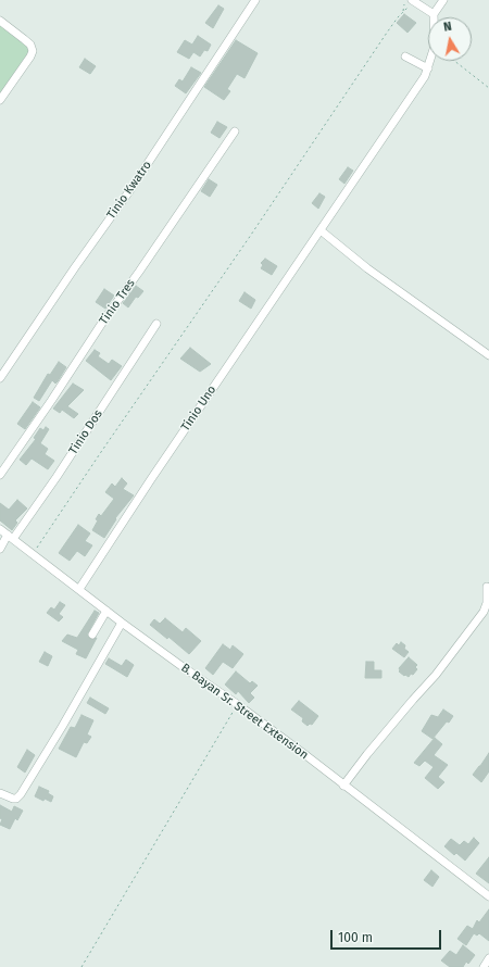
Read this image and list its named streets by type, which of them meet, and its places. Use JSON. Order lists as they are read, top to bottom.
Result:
{
  "streets": {
    "street": [
      "Tinio Kwatro",
      "Tinio Tres",
      "Tinio Uno",
      "Tinio Dos",
      "B. Bayan Sr. Street Extension"
    ]
  },
  "crossings": [
    ["Tinio Uno", "B. Bayan Sr. Street Extension"],
    ["Tinio Dos", "B. Bayan Sr. Street Extension"]
  ],
  "scale_bar": "100 m",
  "north": "top"
}
